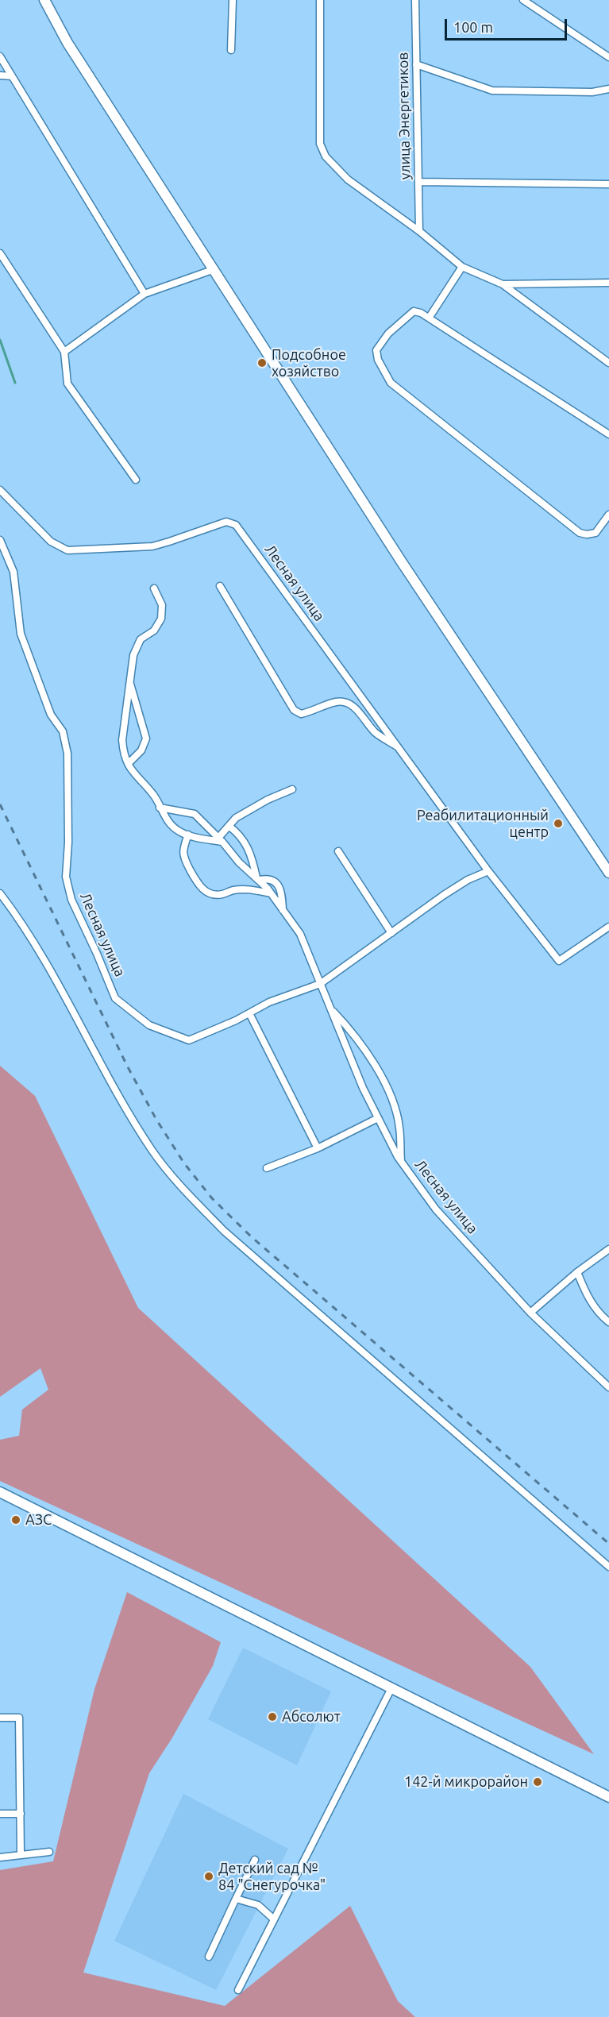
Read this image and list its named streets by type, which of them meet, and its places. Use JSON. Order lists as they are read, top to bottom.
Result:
{
  "streets": {
    "street": ["улица Энергетиков", "Лесная улица"]
  },
  "places": [
    "Подсобное хозяйство",
    "Реабилитационный центр",
    "АЗС",
    "Абсолют",
    "142-й микрорайон",
    "Детский сад № 84 \"Снегурочка\""
  ],
  "scale_bar": "100 m"
}
